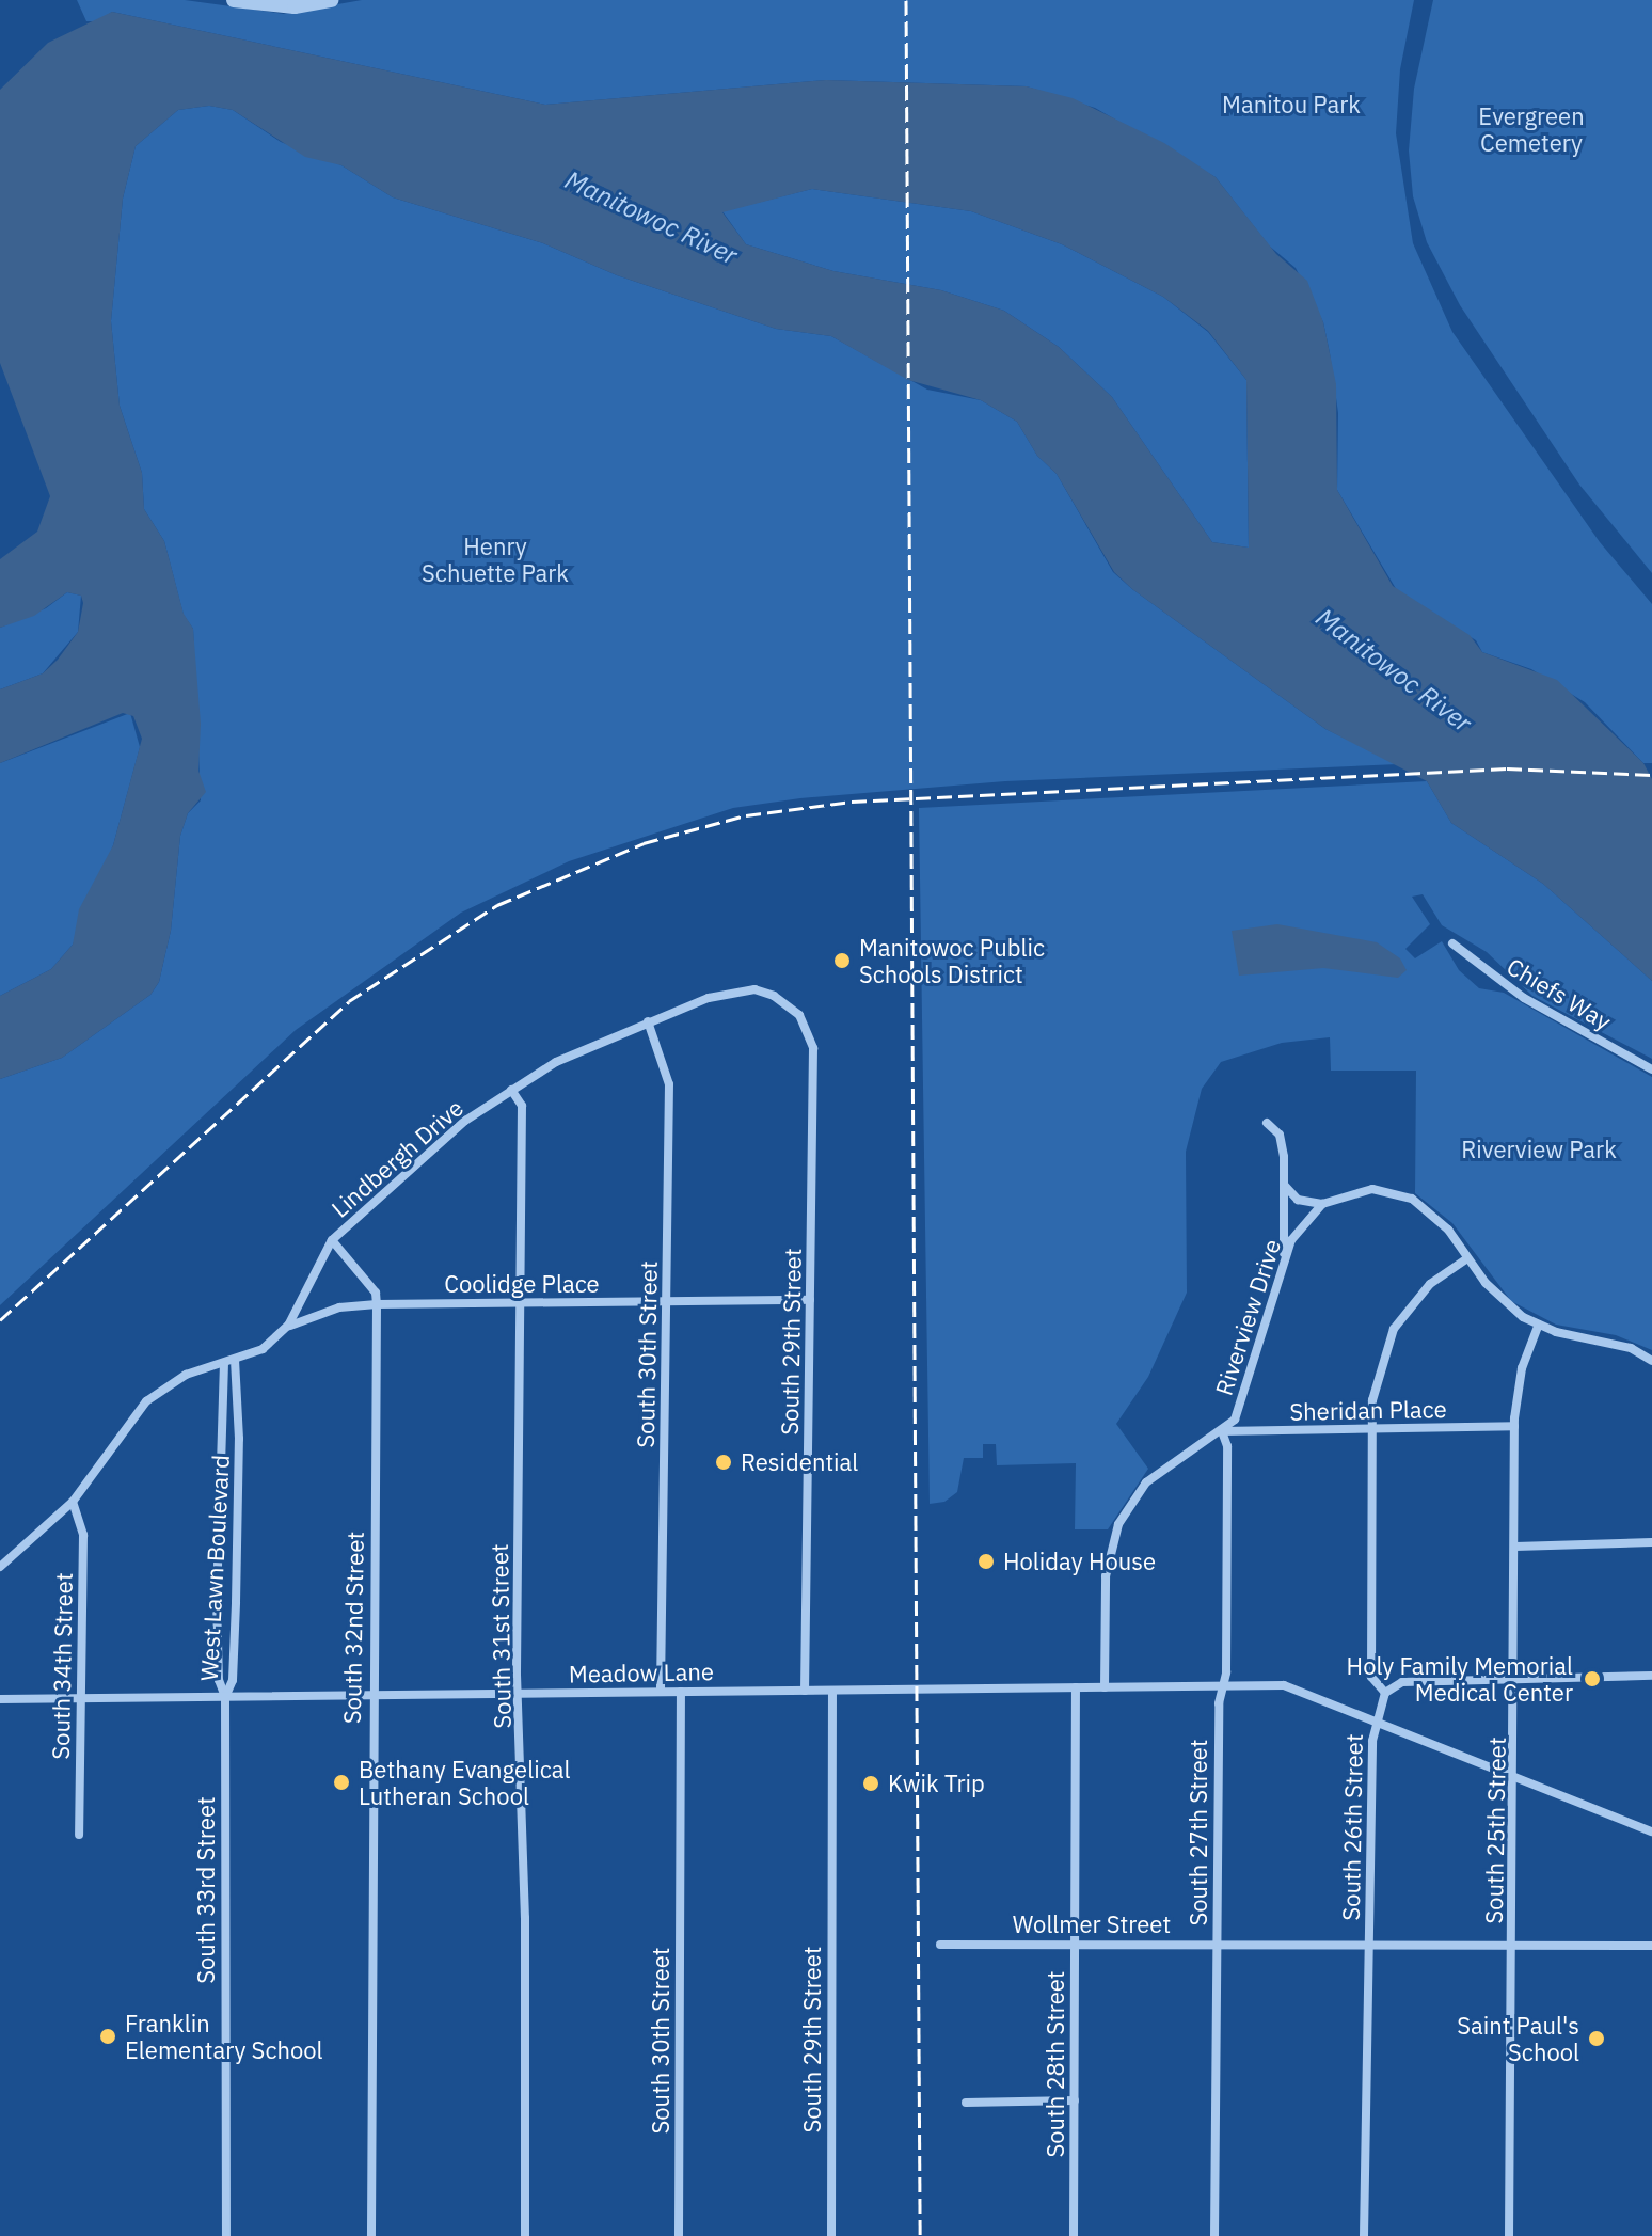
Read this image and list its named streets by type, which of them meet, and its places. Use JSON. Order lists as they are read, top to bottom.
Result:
{
  "streets": {
    "street": [
      "Chiefs Way",
      "Lindbergh Drive",
      "Coolidge Place",
      "Riverview Drive",
      "South 29th Street",
      "South 30th Street",
      "Sheridan Place",
      "West Lawn Boulevard",
      "South 32nd Street",
      "South 31st Street",
      "South 34th Street",
      "Meadow Lane",
      "South 26th Street",
      "South 25th Street",
      "South 27th Street",
      "South 33rd Street",
      "Wollmer Street",
      "South 28th Street"
    ]
  },
  "crossings": [
    ["Lindbergh Drive", "Coolidge Place"],
    ["Lindbergh Drive", "South 29th Street"],
    ["Lindbergh Drive", "South 30th Street"],
    ["Lindbergh Drive", "West Lawn Boulevard"],
    ["Lindbergh Drive", "South 31st Street"],
    ["Lindbergh Drive", "South 34th Street"],
    ["Coolidge Place", "South 29th Street"],
    ["Coolidge Place", "South 30th Street"],
    ["Coolidge Place", "South 32nd Street"],
    ["Coolidge Place", "South 31st Street"],
    ["Riverview Drive", "Sheridan Place"],
    ["Riverview Drive", "Meadow Lane"],
    ["Riverview Drive", "South 27th Street"],
    ["South 29th Street", "Meadow Lane"],
    ["South 30th Street", "Meadow Lane"],
    ["Sheridan Place", "South 25th Street"],
    ["Sheridan Place", "South 27th Street"],
    ["West Lawn Boulevard", "Meadow Lane"],
    ["West Lawn Boulevard", "South 33rd Street"],
    ["South 32nd Street", "Meadow Lane"],
    ["South 31st Street", "Meadow Lane"],
    ["South 34th Street", "Meadow Lane"],
    ["Meadow Lane", "South 26th Street"],
    ["Meadow Lane", "South 27th Street"],
    ["Meadow Lane", "South 33rd Street"],
    ["Meadow Lane", "South 28th Street"],
    ["South 26th Street", "Wollmer Street"],
    ["South 25th Street", "Wollmer Street"],
    ["South 27th Street", "Wollmer Street"],
    ["Wollmer Street", "South 28th Street"]
  ],
  "water": ["Manitowoc River"],
  "parks": [
    "Manitou Park",
    "Evergreen Cemetery",
    "Henry Schuette Park",
    "Riverview Park"
  ],
  "places": [
    "Manitowoc Public Schools District",
    "Residential",
    "Holiday House",
    "Holy Family Memorial Medical Center",
    "Bethany Evangelical Lutheran School",
    "Kwik Trip",
    "Franklin Elementary School",
    "Saint Paul's School"
  ]
}
